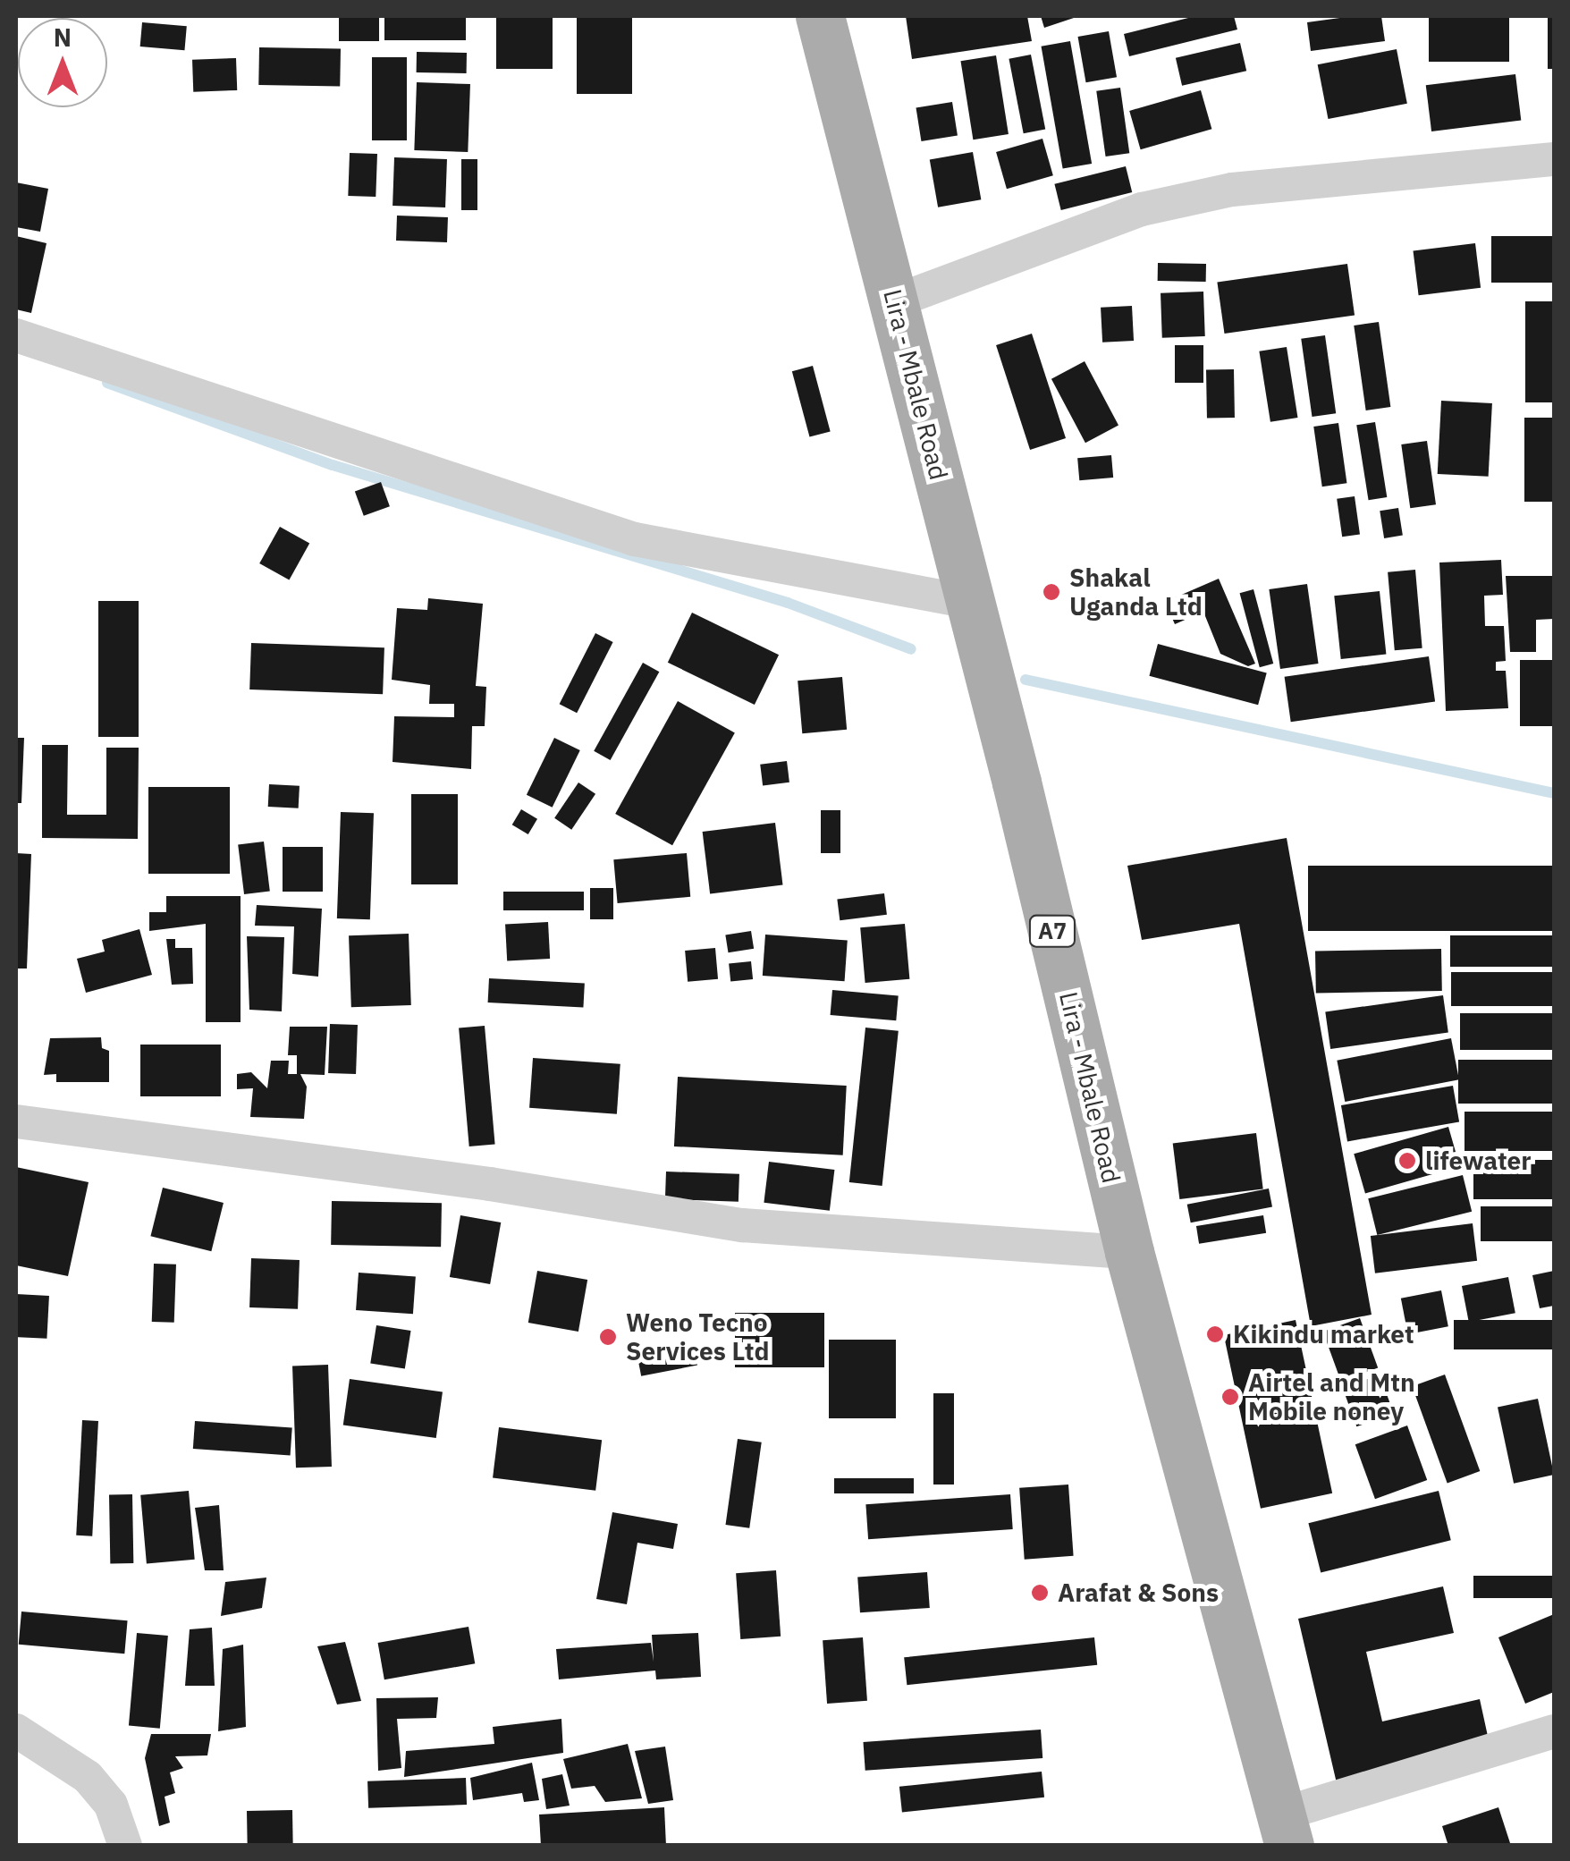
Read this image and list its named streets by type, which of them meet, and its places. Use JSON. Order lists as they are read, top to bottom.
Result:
{
  "streets": {
    "main road": ["Lira - Mbale Road", "A7"]
  },
  "places": [
    "Shakal Uganda Ltd",
    "lifewater",
    "Kikindu market",
    "Weno Tecno Services Ltd",
    "Airtel and Mtn Mobile noney",
    "Arafat & Sons"
  ],
  "north": "top"
}
